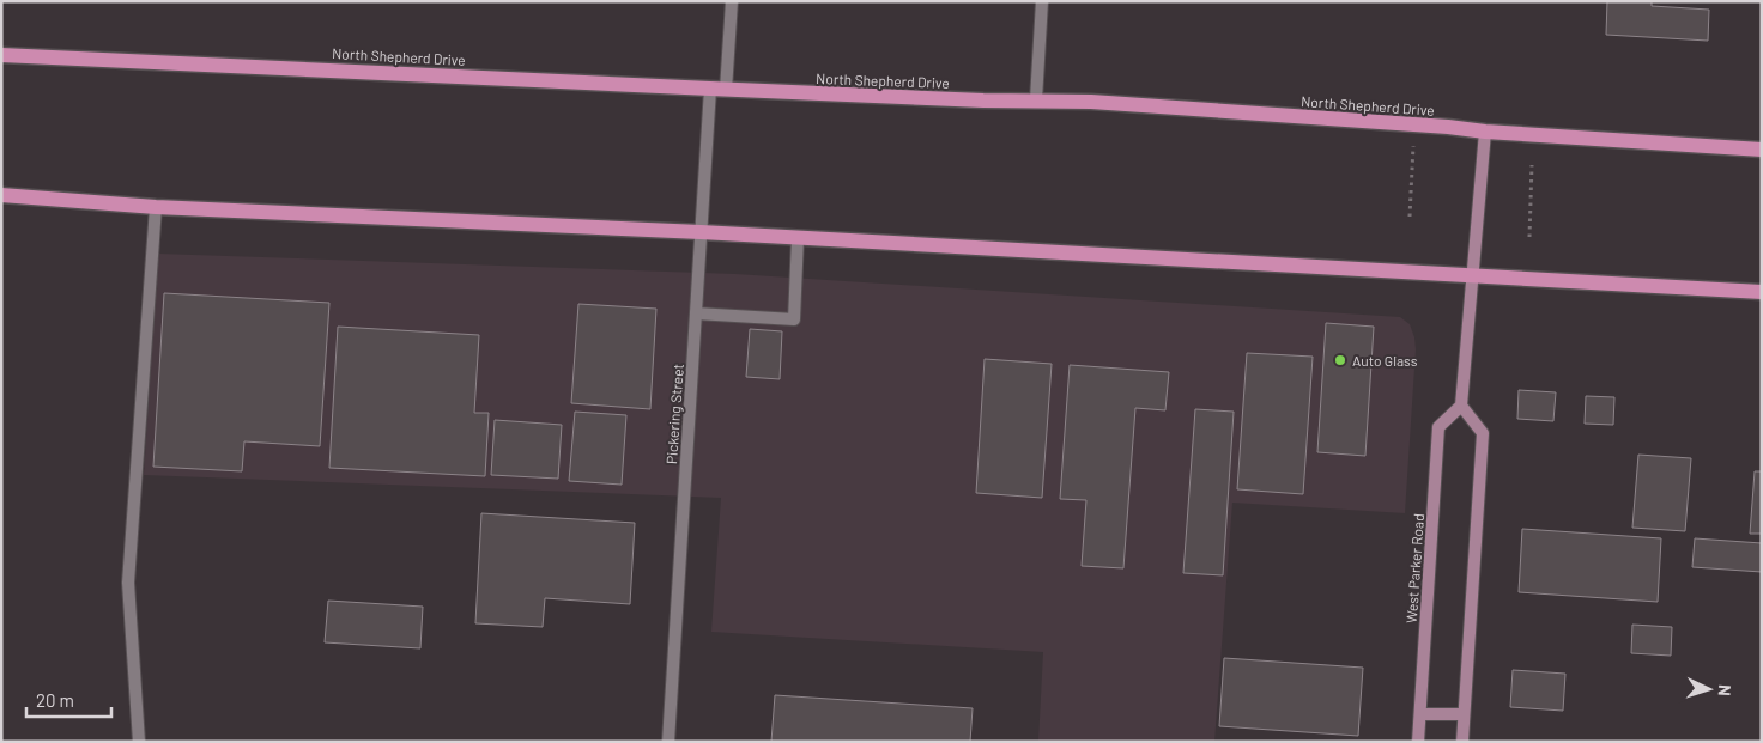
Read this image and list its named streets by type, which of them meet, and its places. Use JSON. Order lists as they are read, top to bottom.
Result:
{
  "streets": {
    "main road": ["North Shepherd Drive", "West Parker Road"],
    "street": ["Pickering Street"]
  },
  "crossings": [
    ["North Shepherd Drive", "Pickering Street"]
  ],
  "places": ["Auto Glass"],
  "scale_bar": "20 m",
  "north": "right"
}
